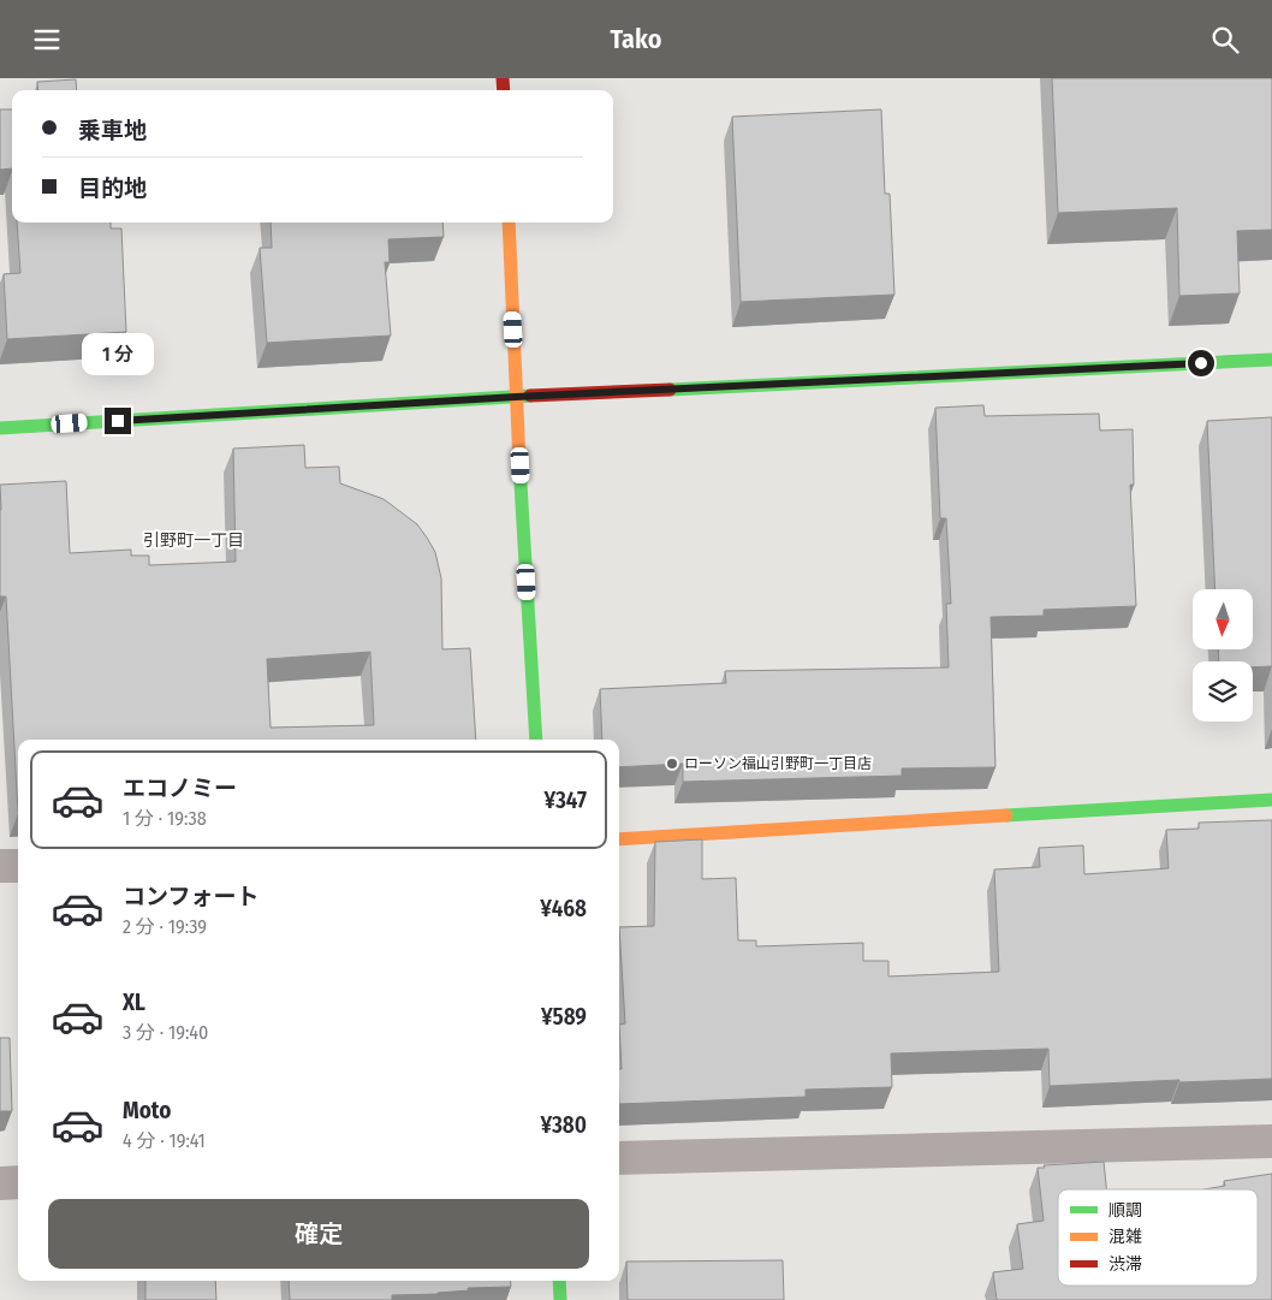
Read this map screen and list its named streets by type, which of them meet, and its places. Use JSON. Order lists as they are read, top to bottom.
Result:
{
  "districts": ["引野町一丁目"],
  "places": ["ローソン福山引野町一丁目店"],
  "legend": ["順調", "混雑", "渋滞"],
  "north": "bottom",
  "page": {
    "header": "Tako",
    "banner": ["乗車地", "目的地"],
    "bubble": "1 分",
    "list": [
      {
        "name": "エコノミー",
        "note": "1 分 · 19:38",
        "value": "¥347"
      },
      {
        "name": "コンフォート",
        "note": "2 分 · 19:39",
        "value": "¥468"
      },
      {
        "name": "XL",
        "note": "3 分 · 19:40",
        "value": "¥589"
      },
      {
        "name": "Moto",
        "note": "4 分 · 19:41",
        "value": "¥380"
      }
    ],
    "buttons": "確定"
  }
}
